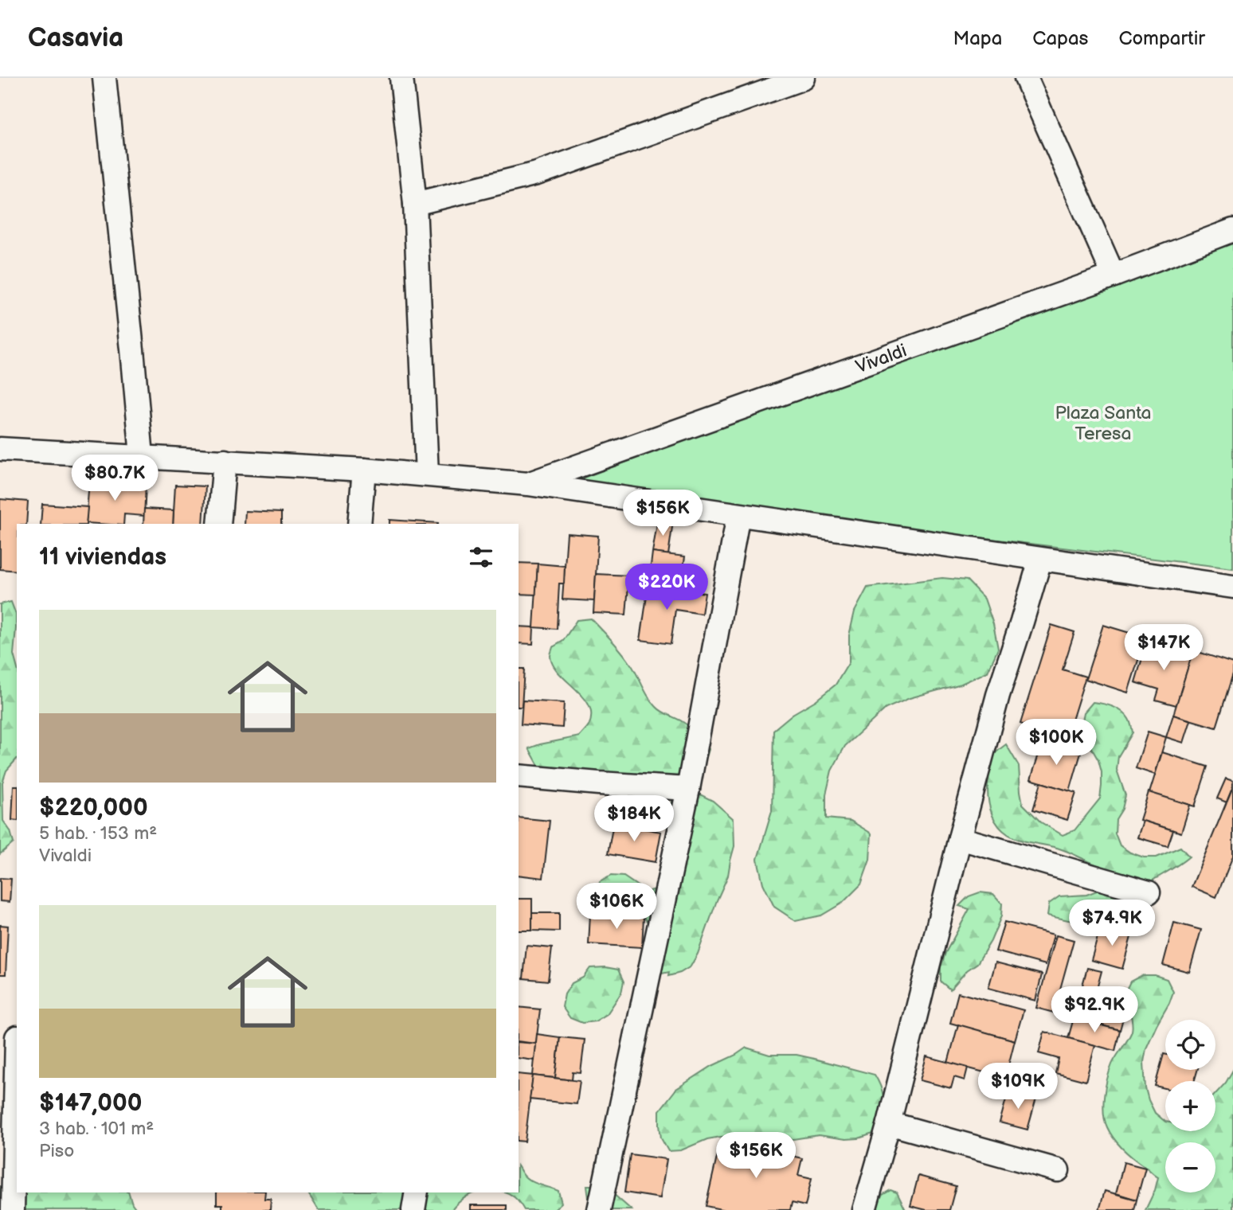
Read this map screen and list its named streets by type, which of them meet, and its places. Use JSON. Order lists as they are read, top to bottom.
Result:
{
  "streets": {
    "street": ["Vivaldi"]
  },
  "parks": ["Plaza Santa Teresa"],
  "page": {
    "header": "Casavia",
    "nav": ["Mapa", "Capas", "Compartir"],
    "price": [
      "$80.7K",
      "$156K",
      "$220K",
      "$147K",
      "$100K",
      "$184K",
      "$106K",
      "$74.9K",
      "$92.9K",
      "$109K",
      "$156K"
    ],
    "heading": "11 viviendas",
    "list": [
      {
        "name": "$220,000",
        "note": "5 hab. · 153 m² · Vivaldi"
      },
      {
        "name": "$147,000",
        "note": "3 hab. · 101 m² · Piso"
      }
    ],
    "map_buttons": ["+", "−"]
  }
}
